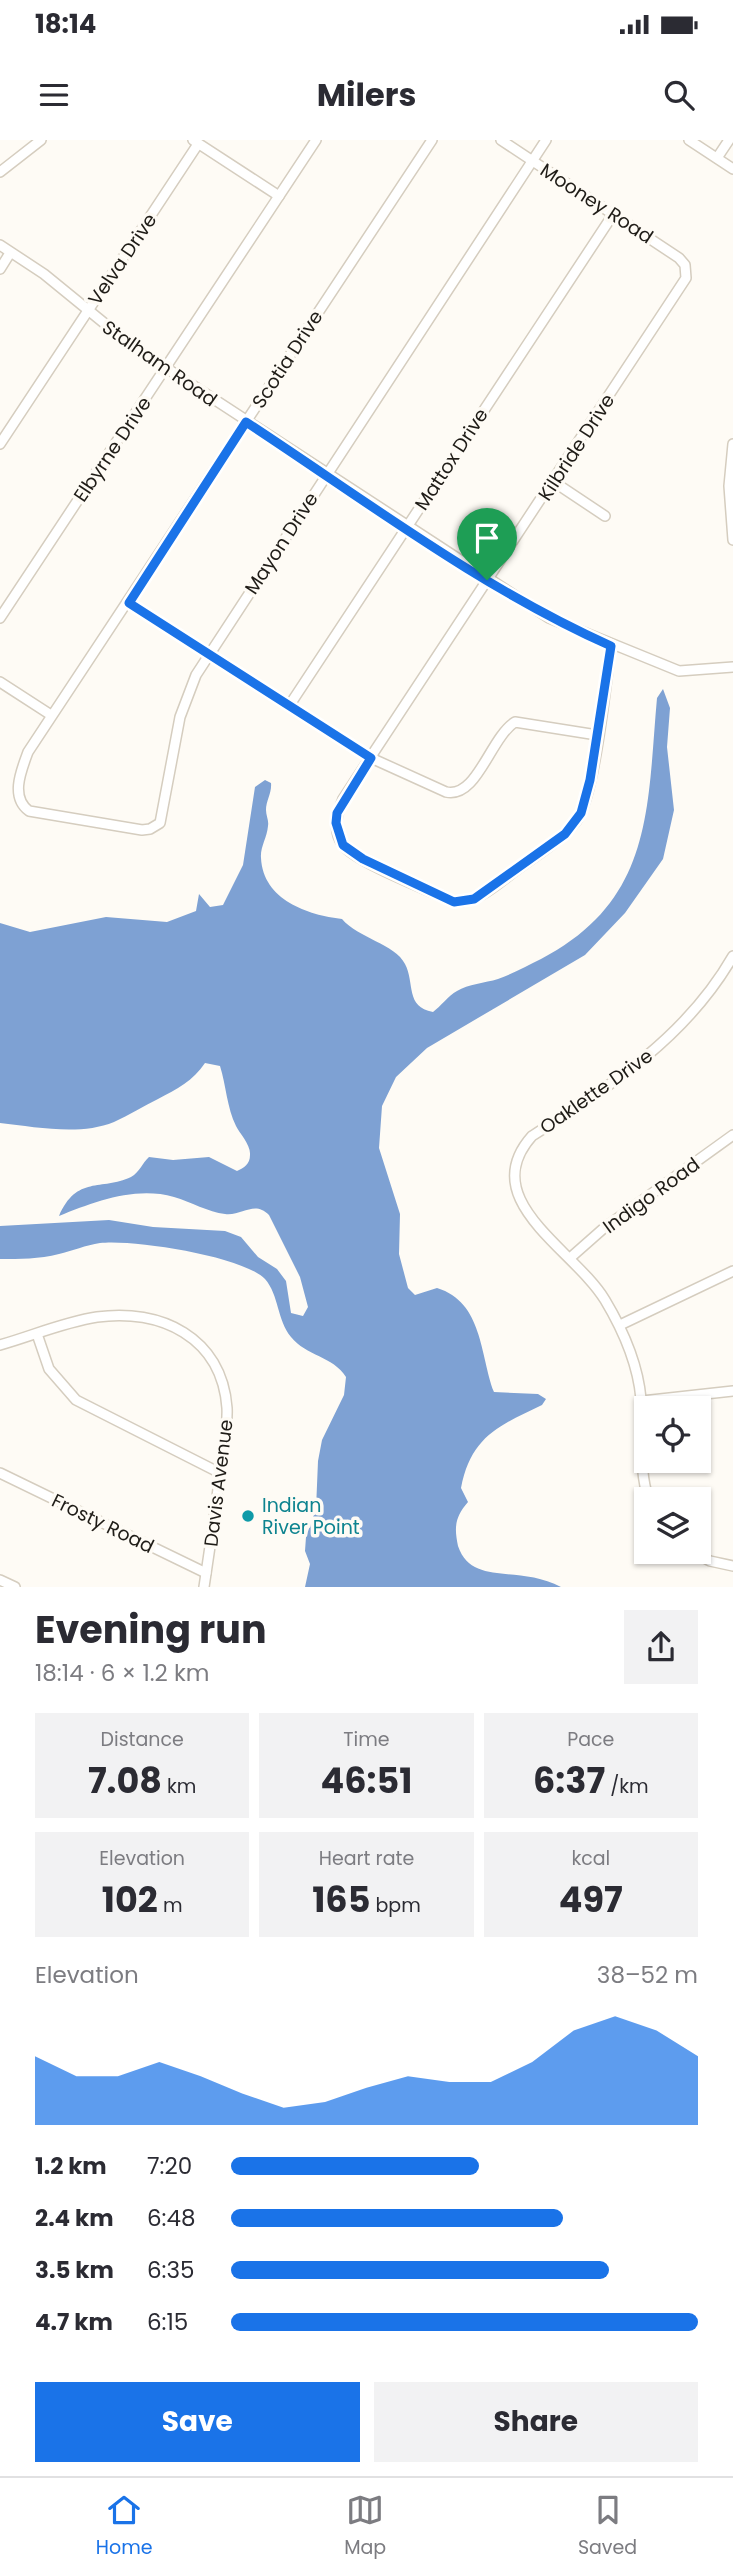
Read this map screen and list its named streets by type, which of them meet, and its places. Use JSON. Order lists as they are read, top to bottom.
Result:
{
  "streets": {
    "street": [
      "Mooney Road",
      "Velva Drive",
      "Scotia Drive",
      "Stalham Road",
      "Kilbride Drive",
      "Elbyrne Drive",
      "Mattox Drive",
      "Mayon Drive",
      "Oaklette Drive",
      "Indigo Road",
      "Davis Avenue",
      "Frosty Road"
    ]
  },
  "crossings": [
    ["Mooney Road", "Kilbride Drive"],
    ["Mooney Road", "Mattox Drive"],
    ["Mooney Road", "Mayon Drive"],
    ["Velva Drive", "Stalham Road"],
    ["Scotia Drive", "Stalham Road"],
    ["Scotia Drive", "Mayon Drive"],
    ["Stalham Road", "Kilbride Drive"],
    ["Stalham Road", "Elbyrne Drive"],
    ["Stalham Road", "Mattox Drive"],
    ["Stalham Road", "Mayon Drive"],
    ["Oaklette Drive", "Indigo Road"],
    ["Davis Avenue", "Frosty Road"]
  ],
  "places": ["Indian River Point"],
  "page": {
    "status": "18:14",
    "header": "Milers",
    "heading": ["Evening run", "18:14 · 6 × 1.2 km"],
    "stats": [
      ["Distance", "7.08 km"],
      ["Time", "46:51"],
      ["Pace", "6:37 /km"],
      ["Elevation", "102 m"],
      ["Heart rate", "165 bpm"],
      ["kcal", "497"]
    ],
    "chart": ["Elevation", "38–52 m"],
    "list": [
      {
        "name": "1.2 km",
        "note": "7:20"
      },
      {
        "name": "2.4 km",
        "note": "6:48"
      },
      {
        "name": "3.5 km",
        "note": "6:35"
      },
      {
        "name": "4.7 km",
        "note": "6:15"
      }
    ],
    "buttons": ["Save", "Share"],
    "tabs": ["Home", "Map", "Saved"]
  }
}
